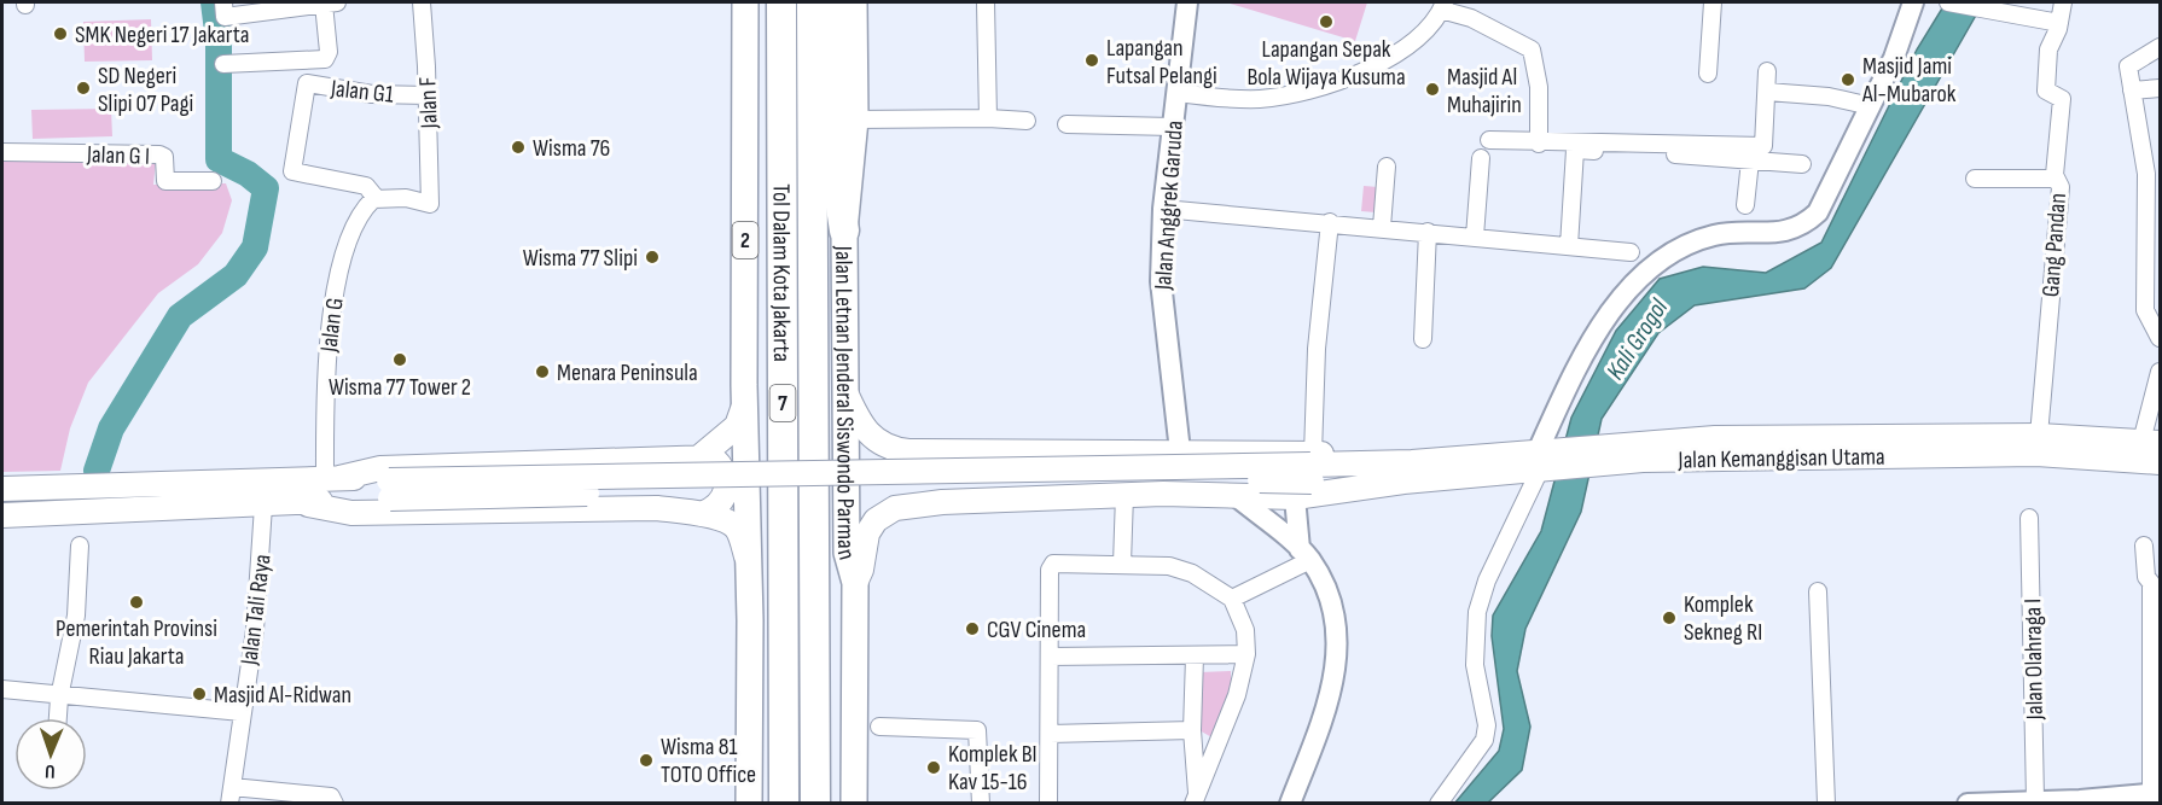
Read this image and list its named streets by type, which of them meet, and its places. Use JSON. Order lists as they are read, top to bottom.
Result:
{
  "streets": {
    "highway": [
      "2",
      "Tol Dalam Kota Jakarta",
      "Jalan Letnan Jenderal Siswondo Parman",
      "7"
    ],
    "main road": ["Jalan Kemanggisan Utama"],
    "street": [
      "Jalan G1",
      "Jalan F",
      "Jalan G I",
      "Jalan Anggrek Garuda",
      "Gang Pandan",
      "Jalan G",
      "Jalan Tali Raya",
      "Jalan Olahraga I"
    ]
  },
  "crossings": [
    ["Jalan G1", "Jalan F"],
    ["Jalan G1", "Jalan G"],
    ["Jalan F", "Jalan G"],
    ["Gang Pandan", "Jalan Kemanggisan Utama"]
  ],
  "water": ["Kali Grogol"],
  "places": [
    "Lapangan Sepak Bola Wijaya Kusuma",
    "SMK Negeri 17 Jakarta",
    "Lapangan Futsal Pelangi",
    "Masjid Jami Al-Mubarok",
    "SD Negeri Slipi 07 Pagi",
    "Masjid Al Muhajirin",
    "Wisma 76",
    "Wisma 77 Slipi",
    "Wisma 77 Tower 2",
    "Menara Peninsula",
    "Pemerintah Provinsi Riau Jakarta",
    "Komplek Sekneg RI",
    "CGV Cinema",
    "Masjid Al-Ridwan",
    "Wisma 81 TOTO Office",
    "Komplek BI Kav 15-16"
  ],
  "north": "bottom"
}
